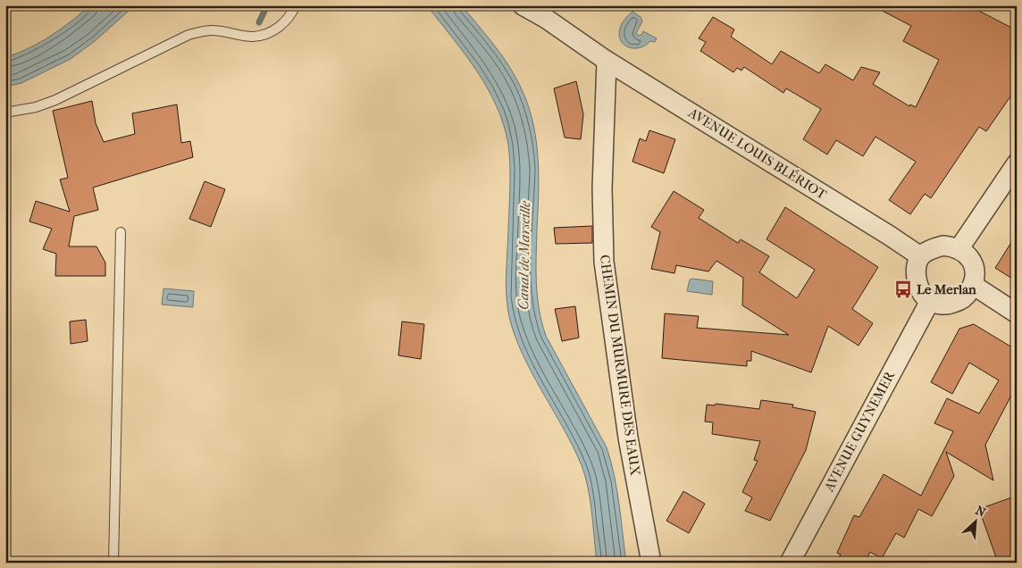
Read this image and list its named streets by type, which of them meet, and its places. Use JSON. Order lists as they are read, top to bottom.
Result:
{
  "streets": {
    "street": ["AVENUE LOUIS BLÉRIOT", "CHEMIN DU MURMURE DES EAUX", "AVENUE GUYNEMER"]
  },
  "crossings": [
    ["AVENUE LOUIS BLÉRIOT", "CHEMIN DU MURMURE DES EAUX"],
    ["AVENUE LOUIS BLÉRIOT", "AVENUE GUYNEMER"]
  ],
  "water": ["Canal de Marseille"],
  "places": {
    "bus stop": ["Le Merlan"]
  },
  "north": "top right"
}
